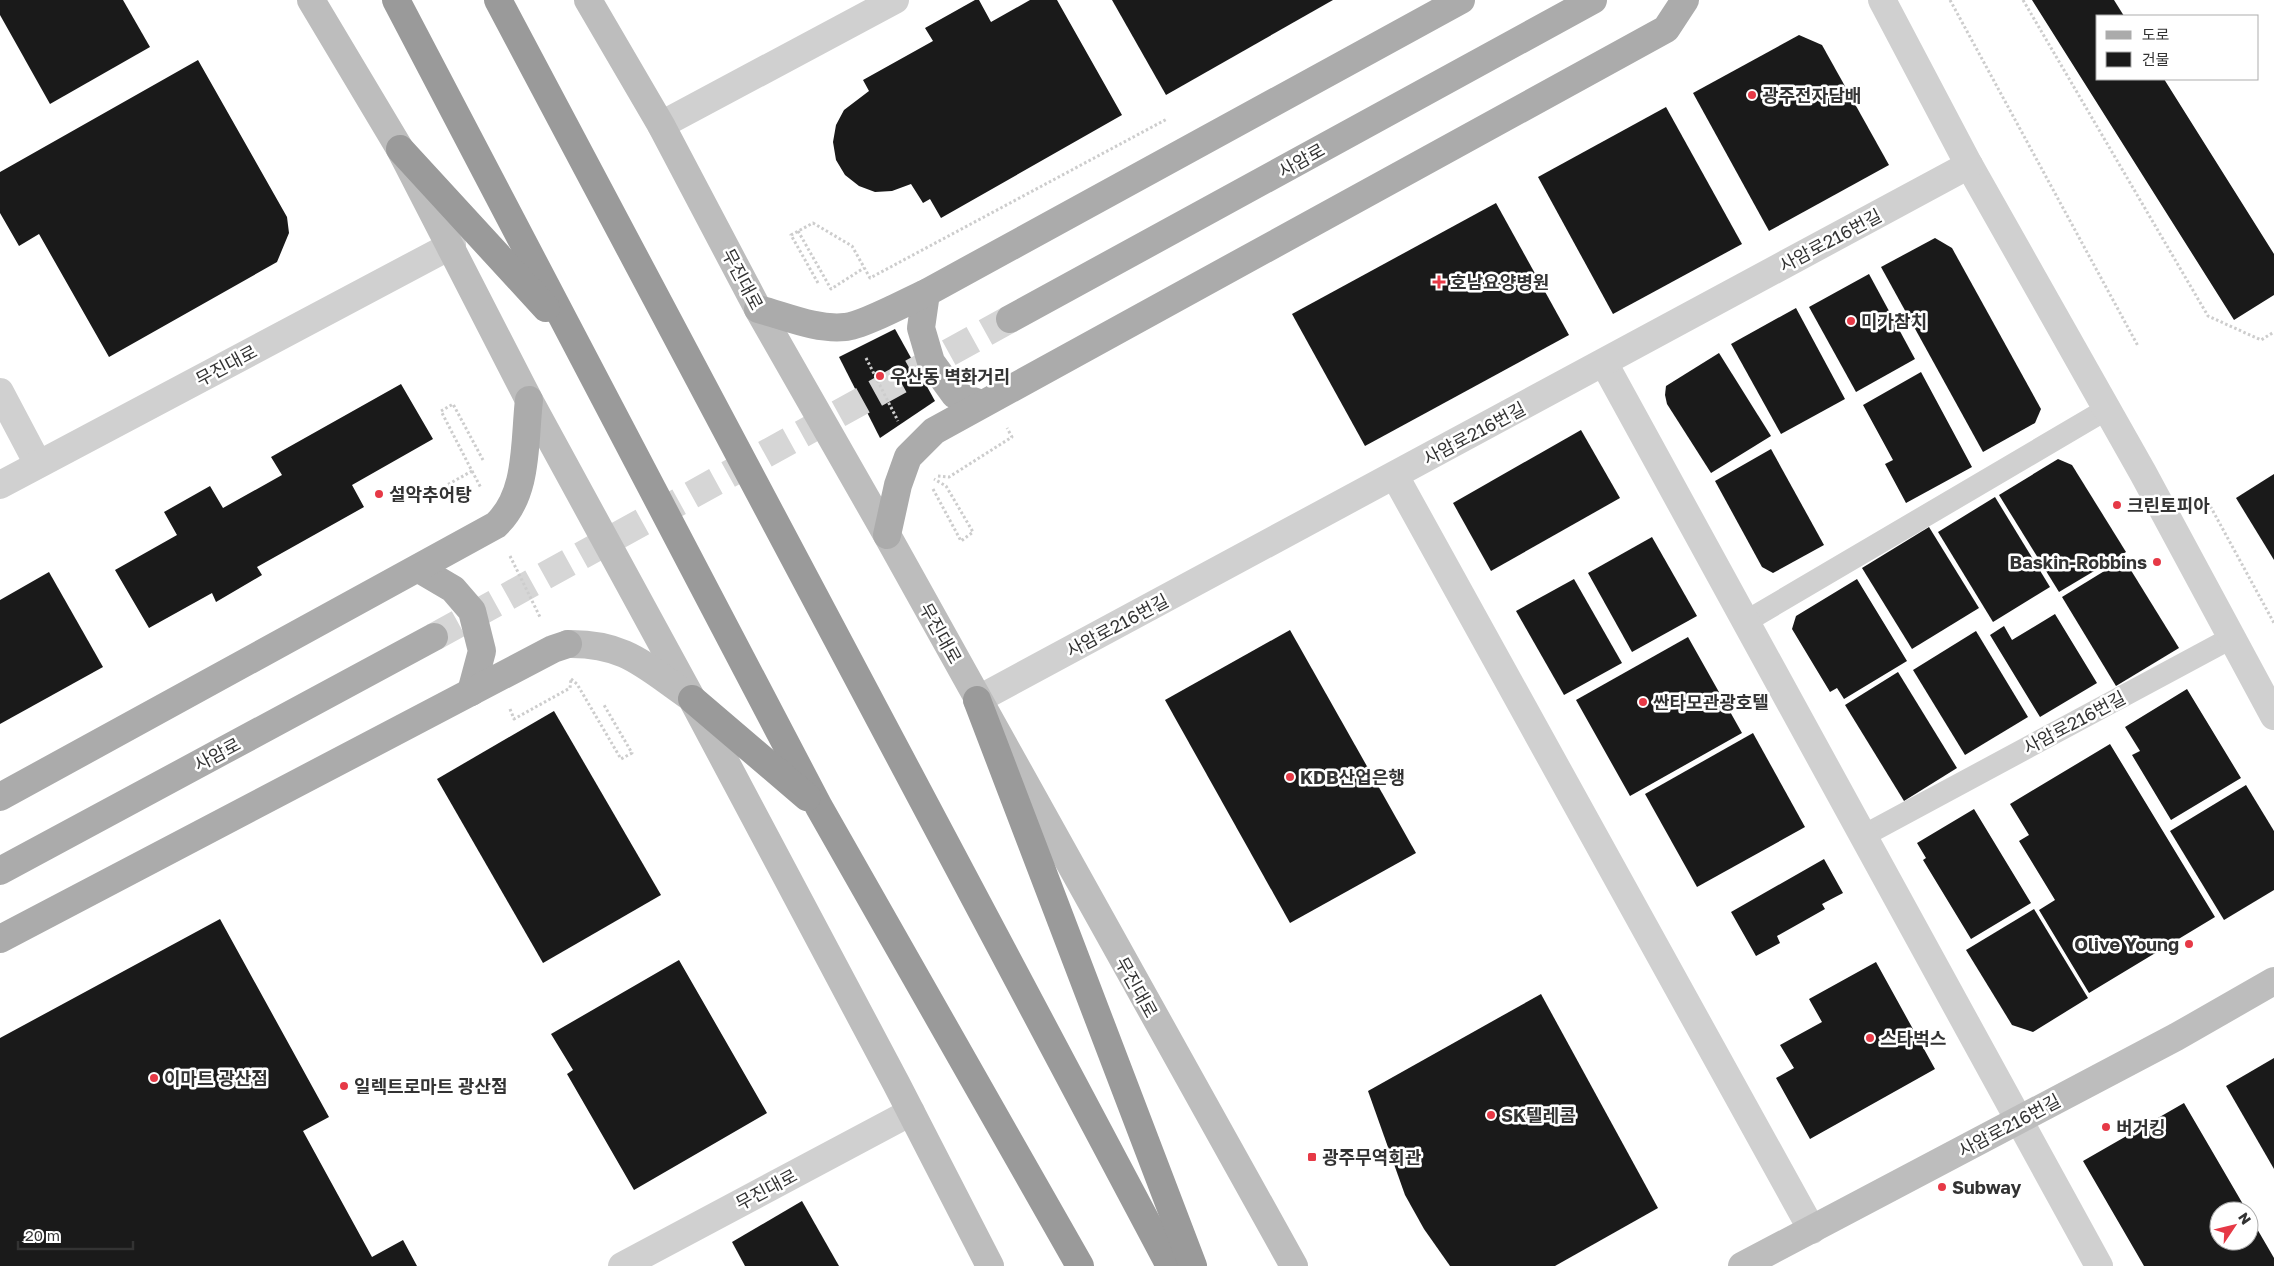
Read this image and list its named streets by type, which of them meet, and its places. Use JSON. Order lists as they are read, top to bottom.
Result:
{
  "streets": {
    "main road": ["사암로"],
    "street": ["사암로216번길", "무진대로"]
  },
  "crossings": [
    ["사암로216번길", "무진대로"]
  ],
  "places": {
    "other": [
      "광주전자담배",
      "미가참치",
      "우산동 벽화거리",
      "설악추어탕",
      "크린토피아",
      "Baskin-Robbins",
      "싼타모관광호텔",
      "KDB산업은행",
      "Olive Young",
      "스타벅스",
      "이마트 광산점",
      "일렉트로마트 광산점",
      "SK텔레콤",
      "버거킹",
      "Subway"
    ],
    "health": ["호남요양병원"],
    "transit": ["광주무역회관"]
  },
  "legend": ["도로", "건물"],
  "scale_bar": "20 m",
  "north": "top right"
}
